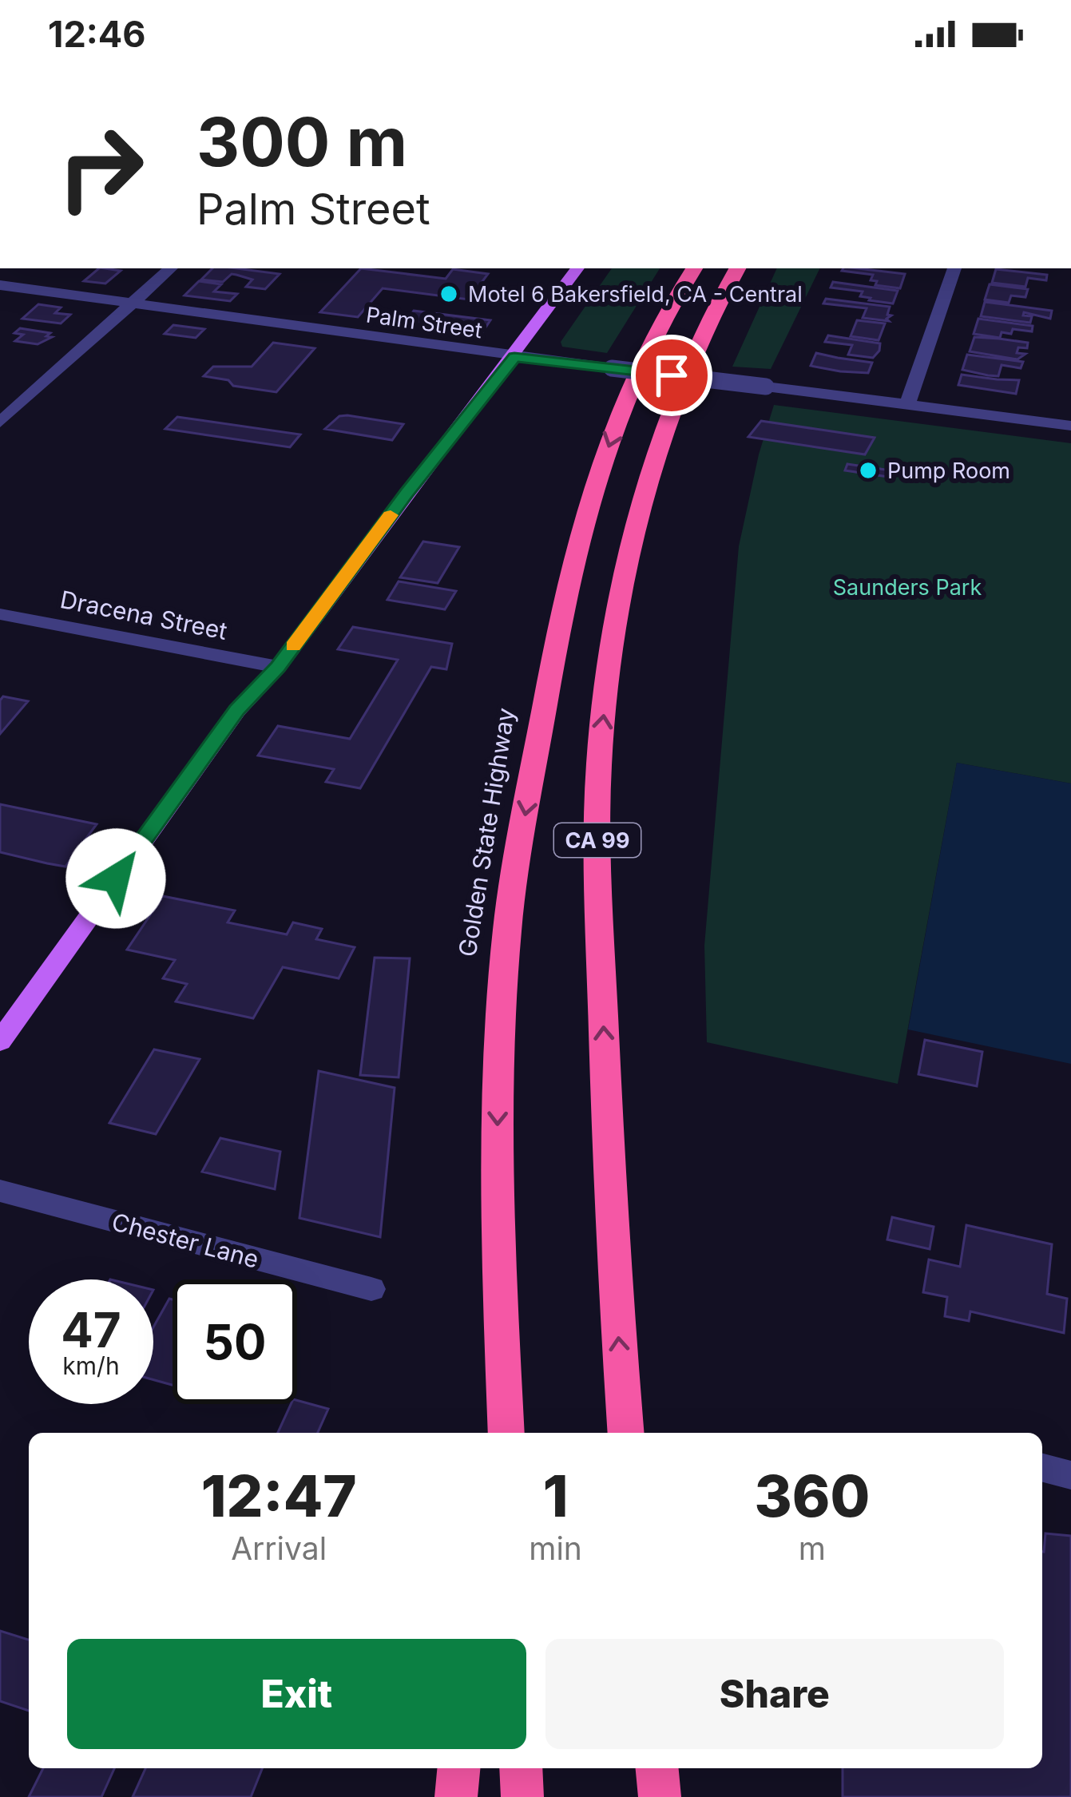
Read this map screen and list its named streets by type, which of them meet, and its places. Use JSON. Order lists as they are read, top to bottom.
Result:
{
  "streets": {
    "highway": ["Golden State Highway", "CA 99"],
    "street": ["Palm Street", "Dracena Street", "Chester Lane"]
  },
  "parks": ["Saunders Park"],
  "places": ["Motel 6 Bakersfield, CA - Central", "Pump Room"],
  "page": {
    "status": "12:46",
    "turn": ["300 m", "Palm Street"],
    "speed": "47 km/h",
    "limit": "50",
    "eta": [
      "12:47",
      "Arrival",
      "1",
      "min",
      "360",
      "m"
    ],
    "buttons": ["Exit", "Share"]
  }
}
